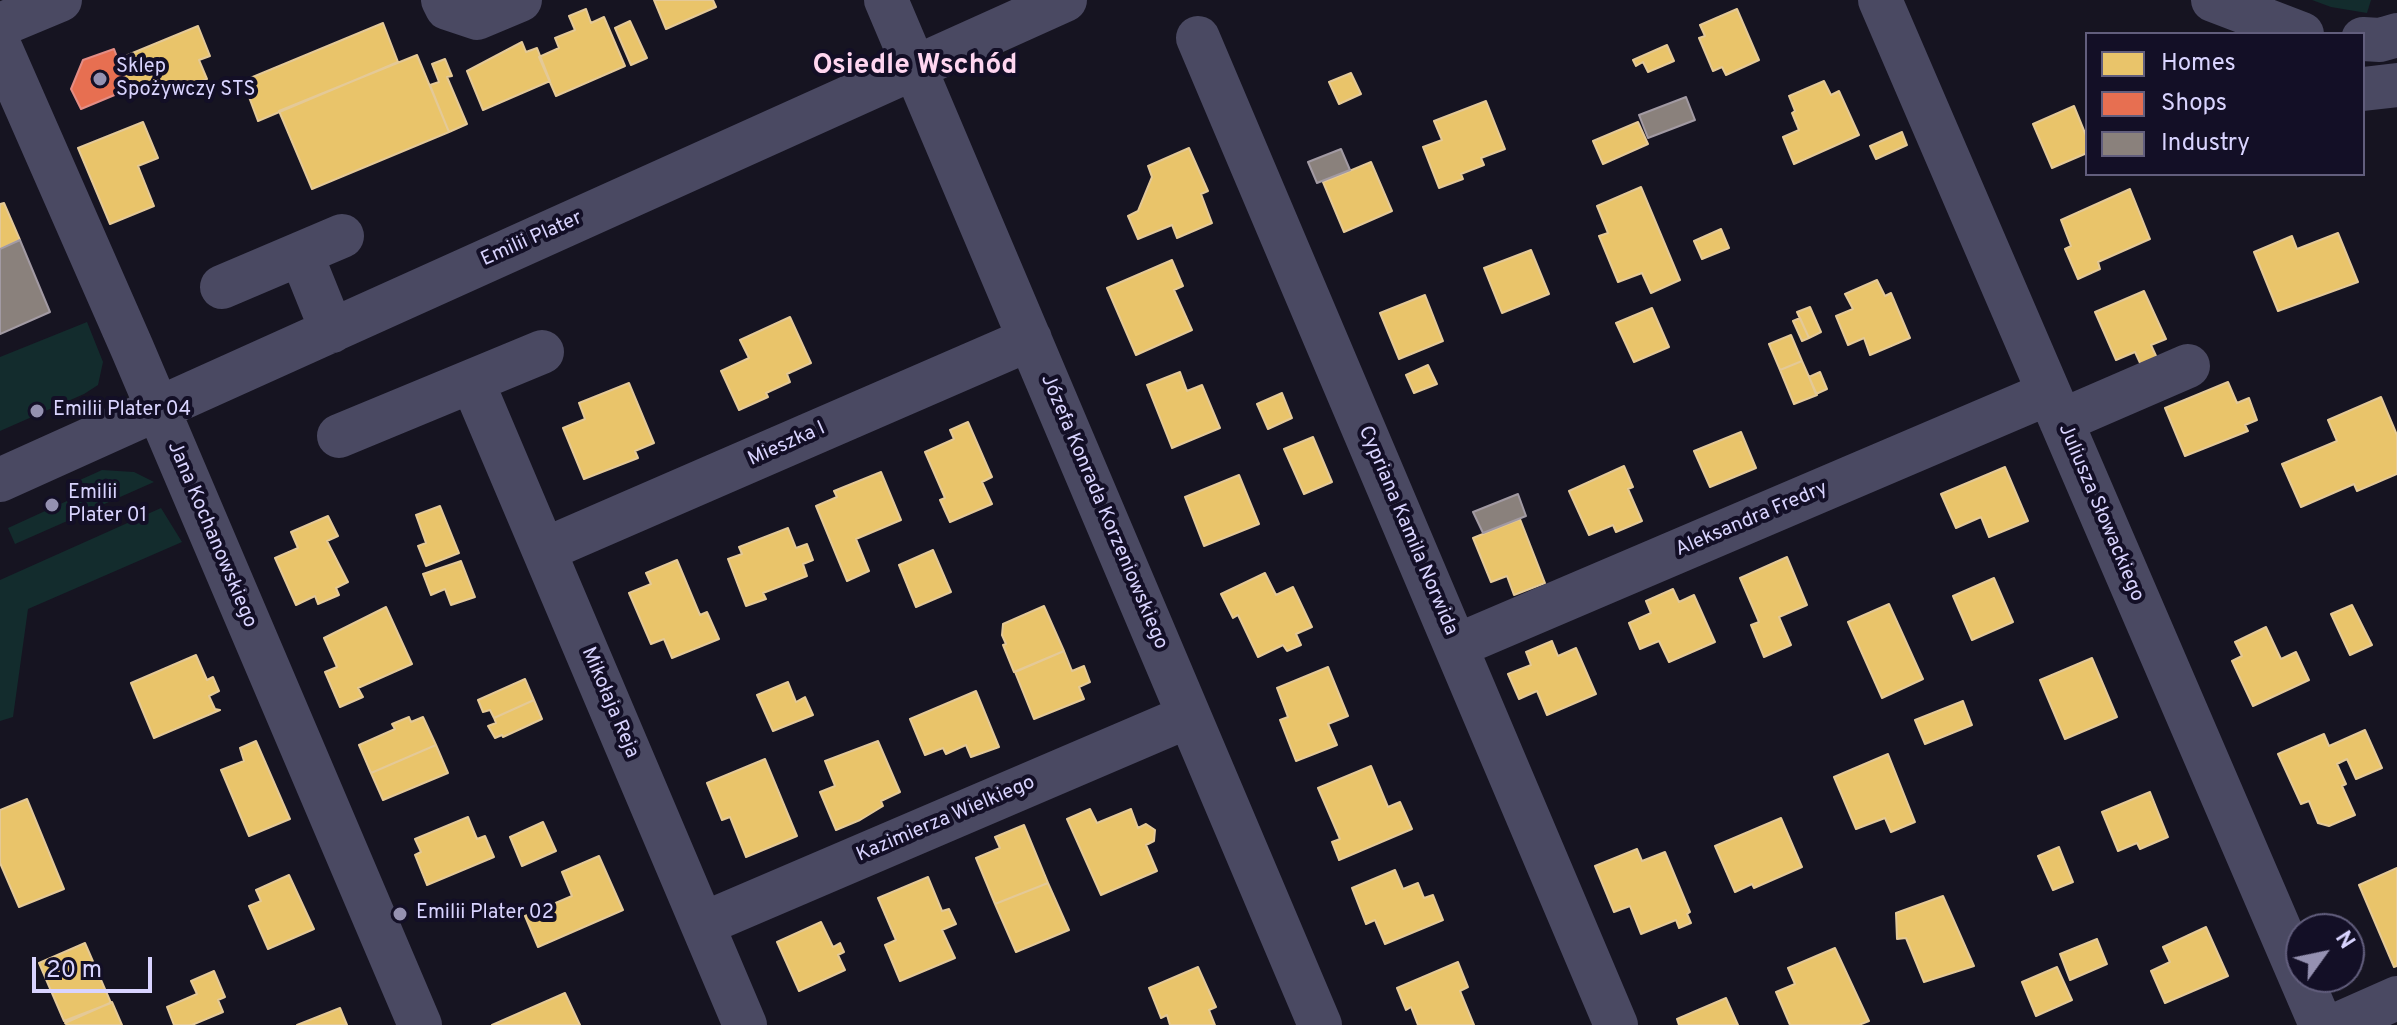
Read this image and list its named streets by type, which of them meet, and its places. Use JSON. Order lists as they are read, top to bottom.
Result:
{
  "streets": {
    "street": [
      "Emilii Plater",
      "Mieszka I",
      "Józefa Konrada Korzeniowskiego",
      "Juliusza Słowackiego",
      "Aleksandra Fredry",
      "Cypriana Kamila Norwida",
      "Jana Kochanowskiego",
      "Mikołaja Reja",
      "Kazimierza Wielkiego"
    ]
  },
  "crossings": [
    ["Emilii Plater", "Józefa Konrada Korzeniowskiego"],
    ["Emilii Plater", "Jana Kochanowskiego"],
    ["Mieszka I", "Józefa Konrada Korzeniowskiego"],
    ["Mieszka I", "Mikołaja Reja"],
    ["Józefa Konrada Korzeniowskiego", "Kazimierza Wielkiego"],
    ["Juliusza Słowackiego", "Aleksandra Fredry"],
    ["Aleksandra Fredry", "Cypriana Kamila Norwida"],
    ["Mikołaja Reja", "Kazimierza Wielkiego"]
  ],
  "districts": ["Osiedle Wschód"],
  "places": [
    "Sklep Spożywczy STS",
    "Emilii Plater 04",
    "Emilii Plater 01",
    "Emilii Plater 02"
  ],
  "legend": ["Homes", "Shops", "Industry"],
  "scale_bar": "20 m",
  "north": "top right"
}
